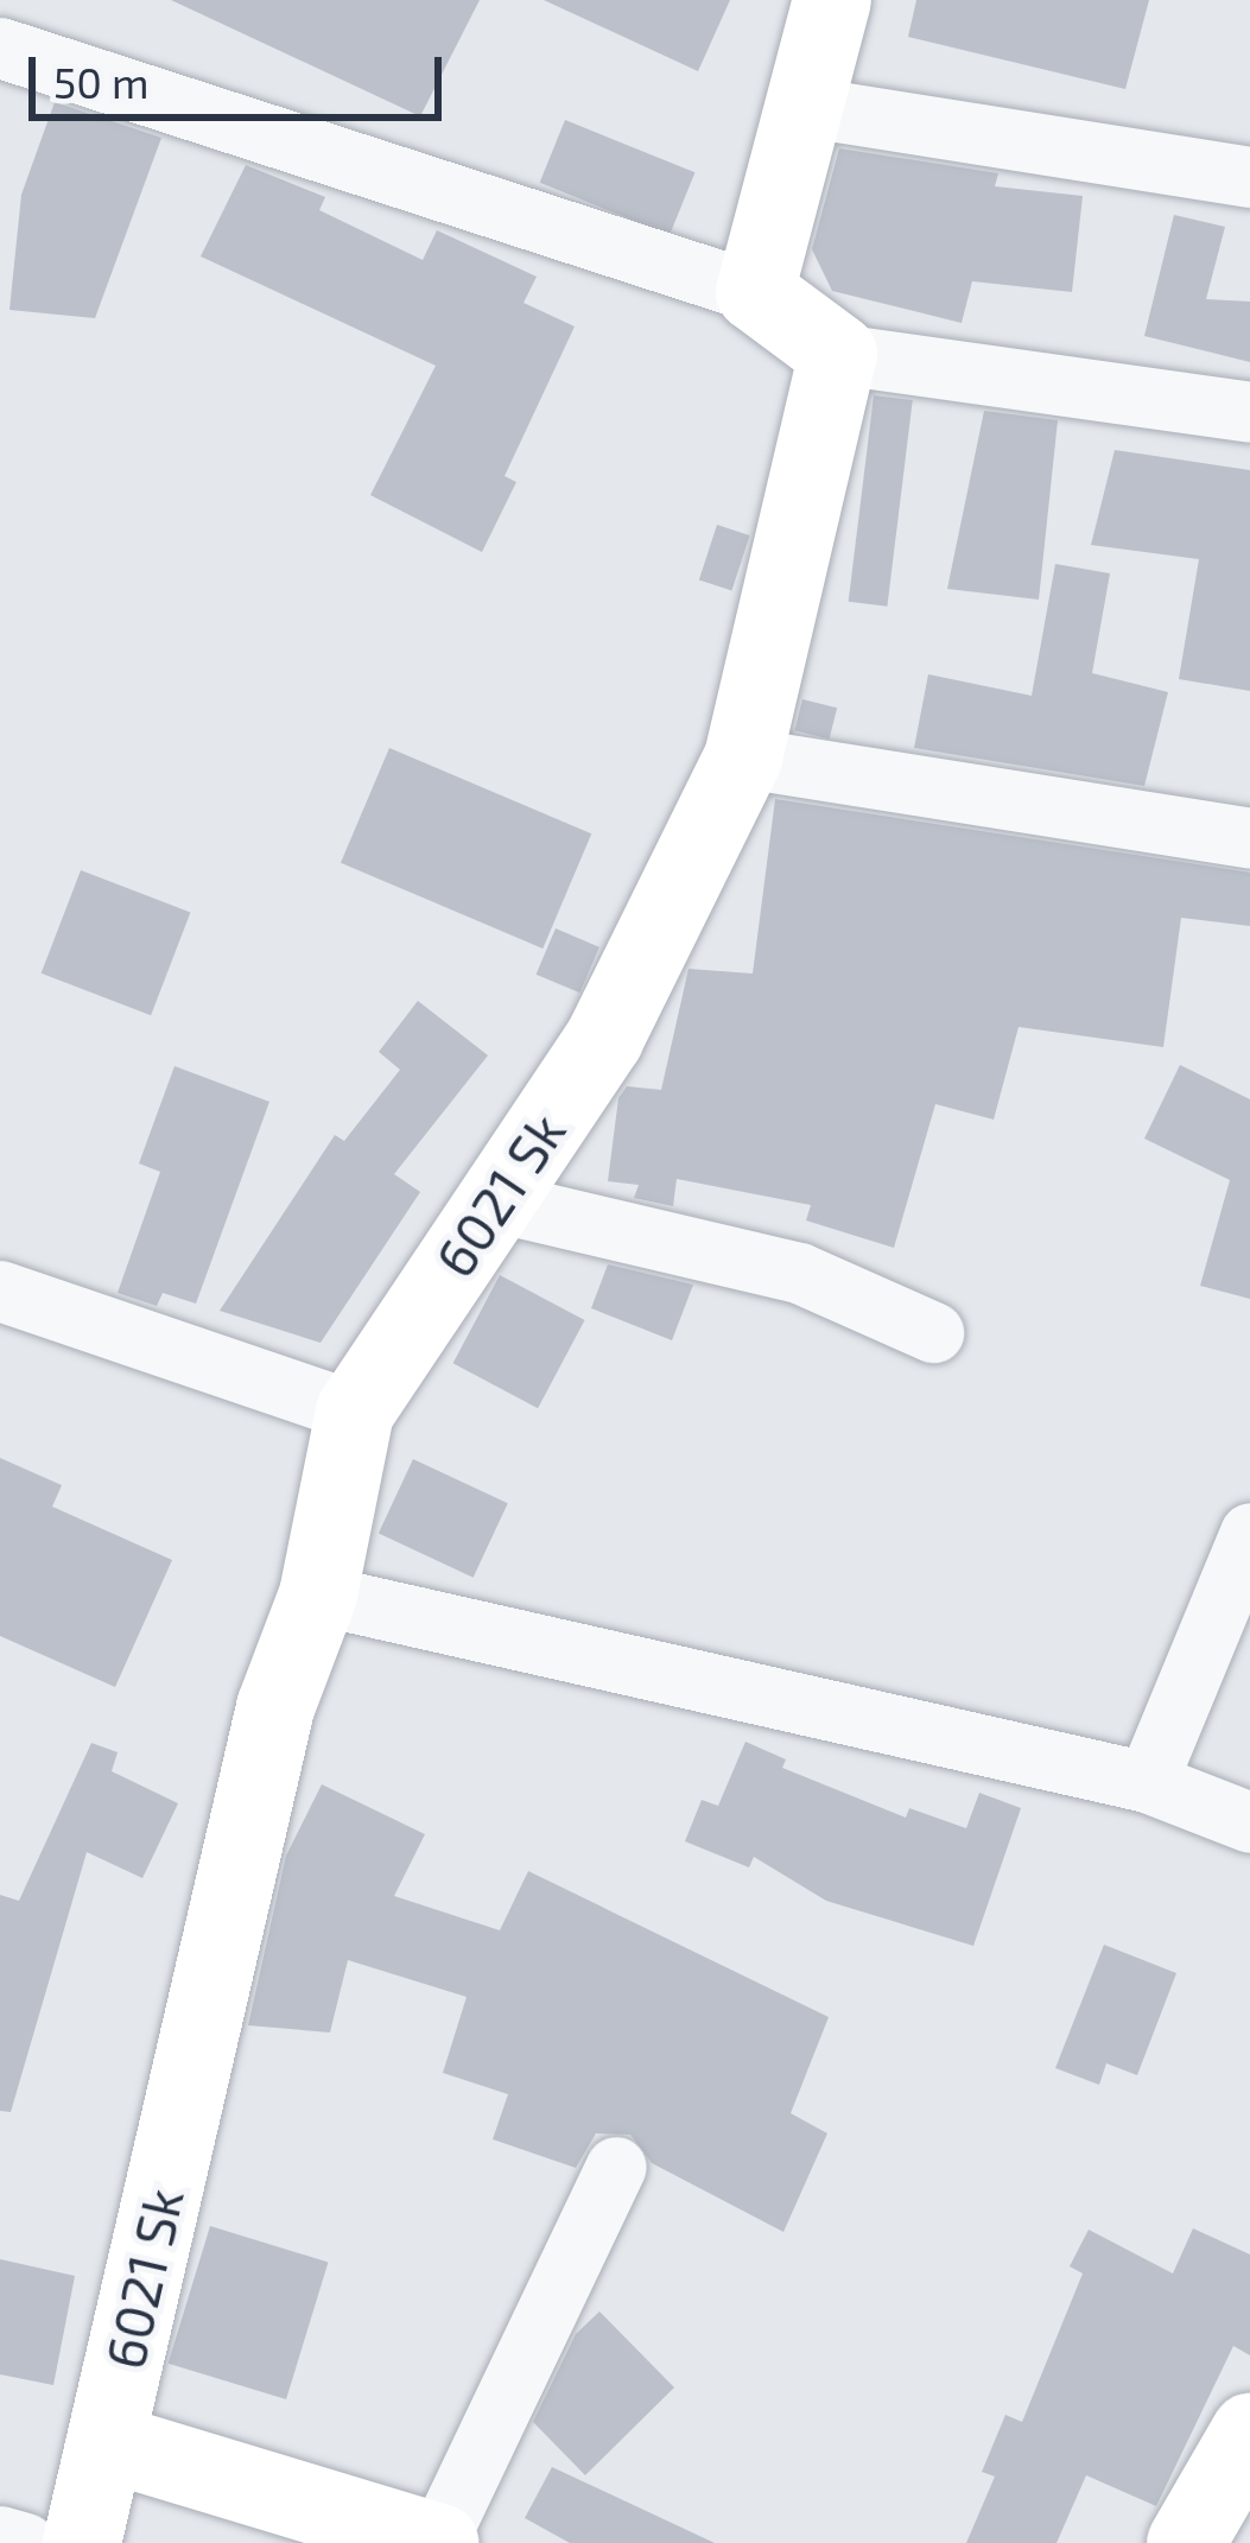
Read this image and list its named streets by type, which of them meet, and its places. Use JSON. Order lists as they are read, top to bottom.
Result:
{
  "streets": {
    "street": ["6021 Sk"]
  },
  "scale_bar": "50 m"
}
